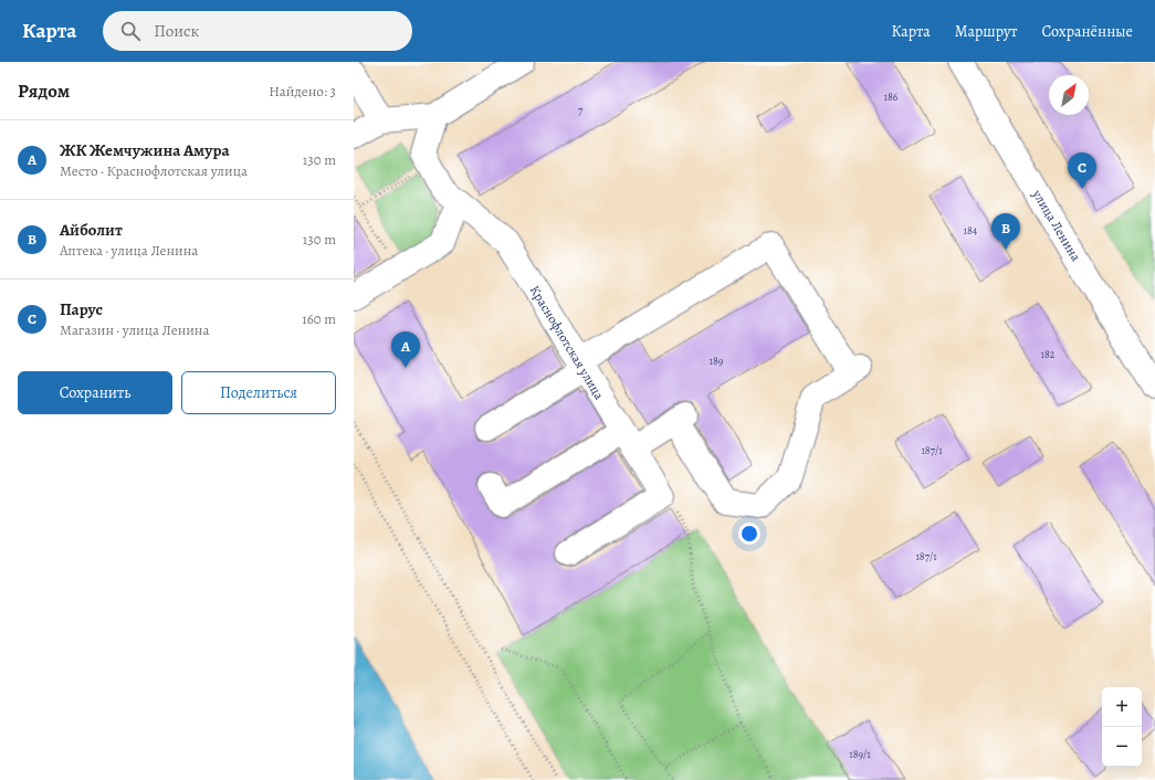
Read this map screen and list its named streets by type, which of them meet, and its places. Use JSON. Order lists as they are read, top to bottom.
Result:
{
  "streets": {
    "street": ["улица Ленина", "Краснофлотская улица"]
  },
  "house_numbers": [
    "186",
    "7",
    "184",
    "182",
    "189",
    "187/1",
    "187/1",
    "189/1"
  ],
  "north": "top right",
  "page": {
    "header": "Карта",
    "search": "Поиск",
    "nav": ["Карта", "Маршрут", "Сохранённые"],
    "heading": ["Рядом", "Найдено: 3"],
    "list": [
      {
        "mark": "A",
        "name": "ЖК Жемчужина Амура",
        "note": "Место · Краснофлотская улица",
        "value": "130 m"
      },
      {
        "mark": "B",
        "name": "Айболит",
        "note": "Аптека · улица Ленина",
        "value": "130 m"
      },
      {
        "mark": "C",
        "name": "Парус",
        "note": "Магазин · улица Ленина",
        "value": "160 m"
      }
    ],
    "pins": ["C", "B", "A"],
    "buttons": ["Сохранить", "Поделиться"],
    "map_buttons": ["+", "−"]
  }
}
